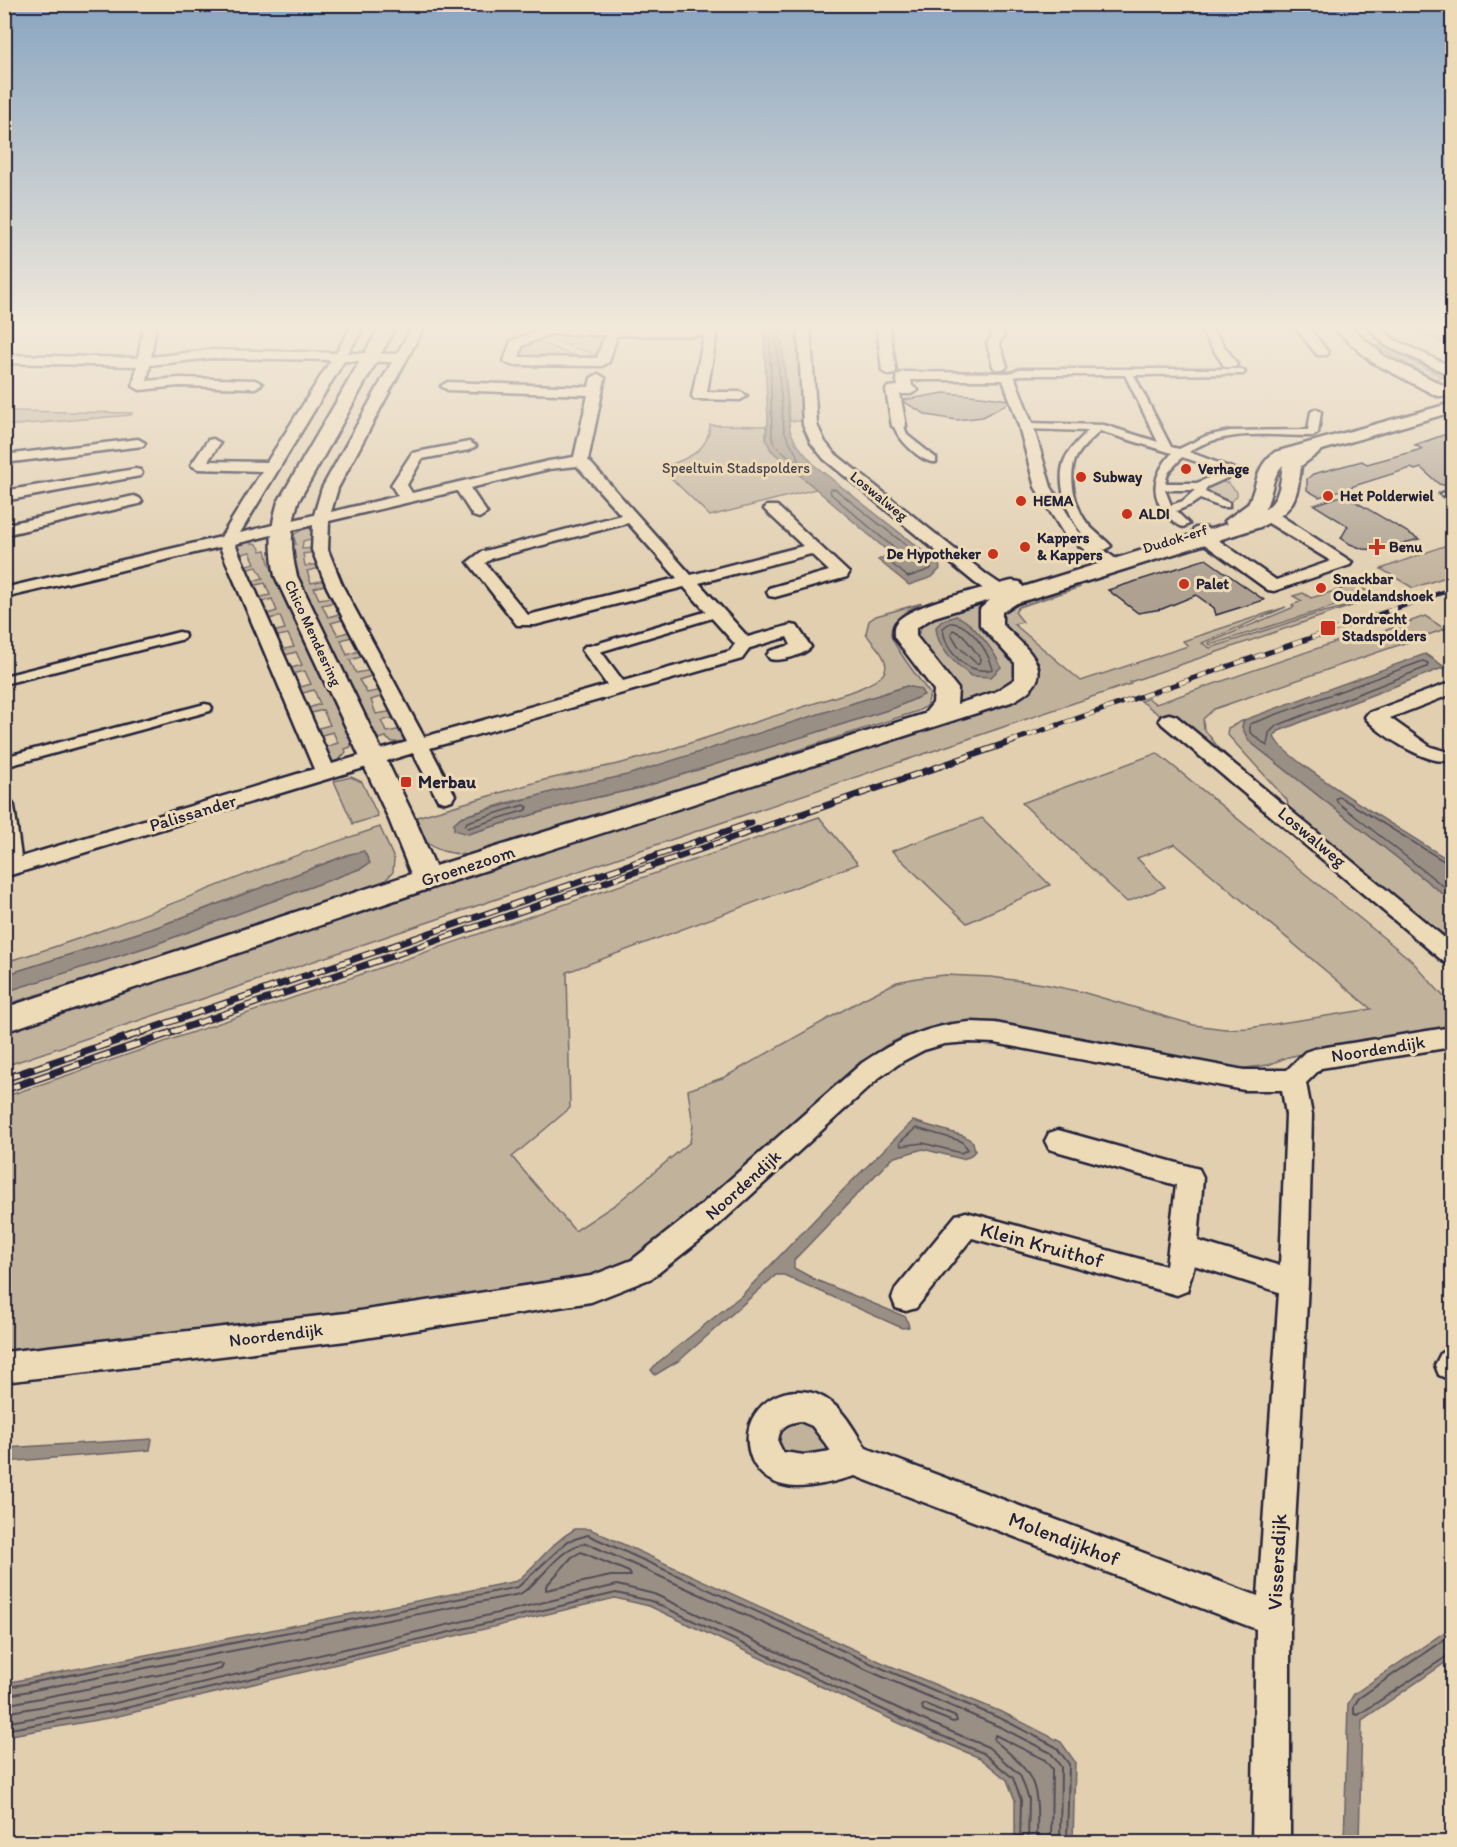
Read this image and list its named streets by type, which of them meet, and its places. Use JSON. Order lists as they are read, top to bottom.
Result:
{
  "streets": {
    "street": [
      "Loswalweg",
      "Dudok-erf",
      "Chico Mendesring",
      "Palissander",
      "Groenezoom",
      "Noordendijk",
      "Klein Kruithof",
      "Molendijkhof",
      "Vissersdijk"
    ]
  },
  "crossings": [
    ["Loswalweg", "Dudok-erf"],
    ["Loswalweg", "Groenezoom"],
    ["Dudok-erf", "Groenezoom"],
    ["Chico Mendesring", "Palissander"],
    ["Chico Mendesring", "Groenezoom"],
    ["Noordendijk", "Vissersdijk"],
    ["Molendijkhof", "Vissersdijk"]
  ],
  "parks": ["Speeltuin Stadspolders"],
  "places": {
    "other": [
      "Verhage",
      "Subway",
      "Het Polderwiel",
      "HEMA",
      "ALDI",
      "Kappers & Kappers",
      "De Hypotheker",
      "Palet",
      "Snackbar Oudelandshoek"
    ],
    "health": ["Benu"],
    "transit": ["Dordrecht Stadspolders", "Merbau"]
  }
}
